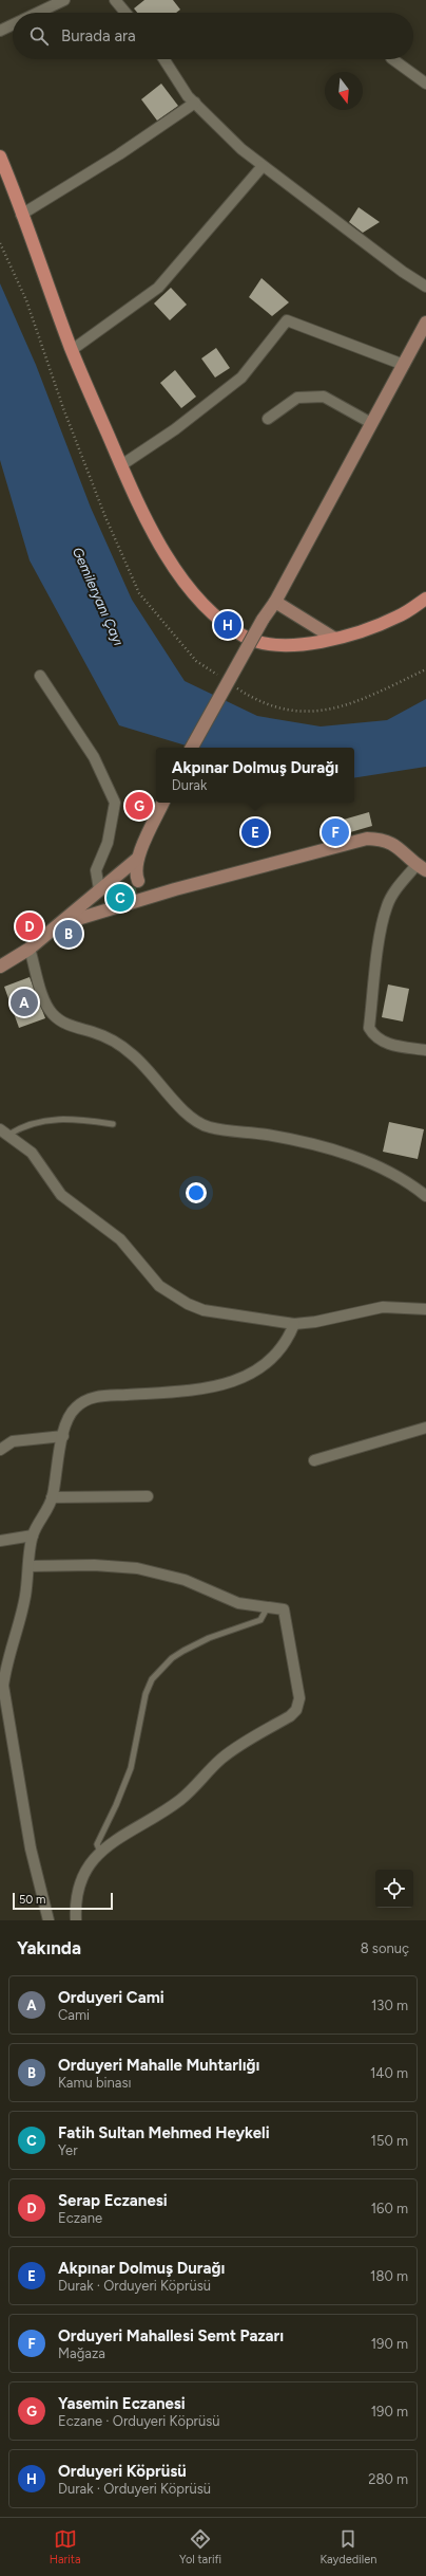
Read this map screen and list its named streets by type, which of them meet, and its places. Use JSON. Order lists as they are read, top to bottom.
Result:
{
  "water": ["Gemileryanı Çayı"],
  "scale_bar": "50 m",
  "north": "bottom",
  "page": {
    "search": "Burada ara",
    "pins": [
      "H",
      "G",
      "E",
      "F",
      "C",
      "D",
      "B",
      "A"
    ],
    "popup": ["Akpınar Dolmuş Durağı", "Durak"],
    "scale": "50 m",
    "heading": ["Yakında", "8 sonuç"],
    "list": [
      {
        "mark": "A",
        "name": "Orduyeri Cami",
        "note": "Cami",
        "value": "130 m"
      },
      {
        "mark": "B",
        "name": "Orduyeri Mahalle Muhtarlığı",
        "note": "Kamu binası",
        "value": "140 m"
      },
      {
        "mark": "C",
        "name": "Fatih Sultan Mehmed Heykeli",
        "note": "Yer",
        "value": "150 m"
      },
      {
        "mark": "D",
        "name": "Serap Eczanesi",
        "note": "Eczane",
        "value": "160 m"
      },
      {
        "mark": "E",
        "name": "Akpınar Dolmuş Durağı",
        "note": "Durak · Orduyeri Köprüsü",
        "value": "180 m"
      },
      {
        "mark": "F",
        "name": "Orduyeri Mahallesi Semt Pazarı",
        "note": "Mağaza",
        "value": "190 m"
      },
      {
        "mark": "G",
        "name": "Yasemin Eczanesi",
        "note": "Eczane · Orduyeri Köprüsü",
        "value": "190 m"
      },
      {
        "mark": "H",
        "name": "Orduyeri Köprüsü",
        "note": "Durak · Orduyeri Köprüsü",
        "value": "280 m"
      }
    ],
    "nav": ["Harita", "Yol tarifi", "Kaydedilen"]
  }
}
